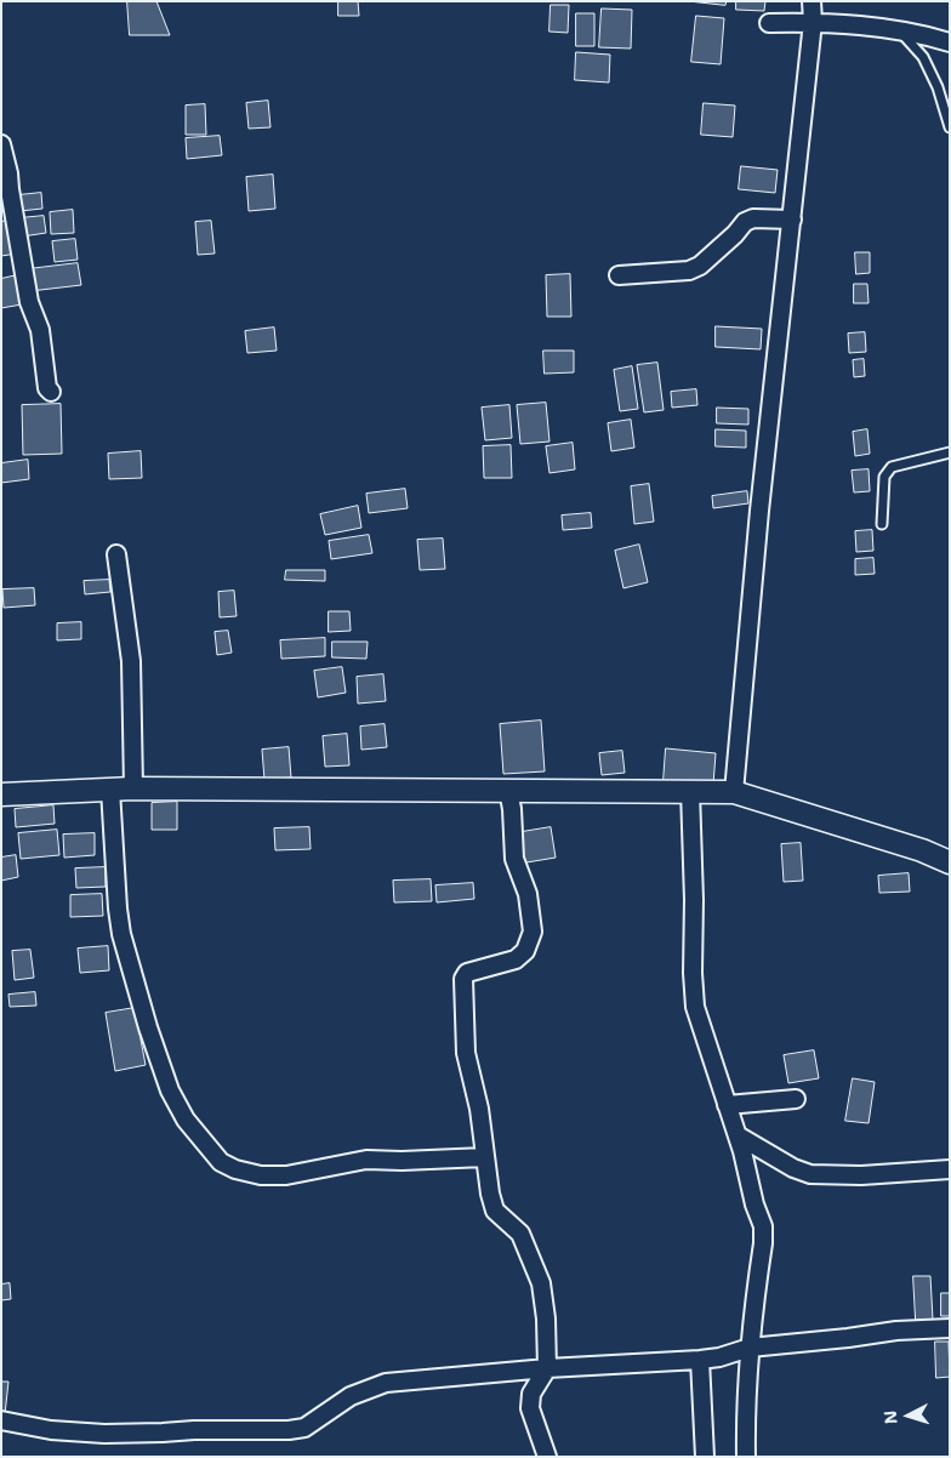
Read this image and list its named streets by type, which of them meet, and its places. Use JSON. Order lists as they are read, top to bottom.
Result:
{
  "north": "left"
}
